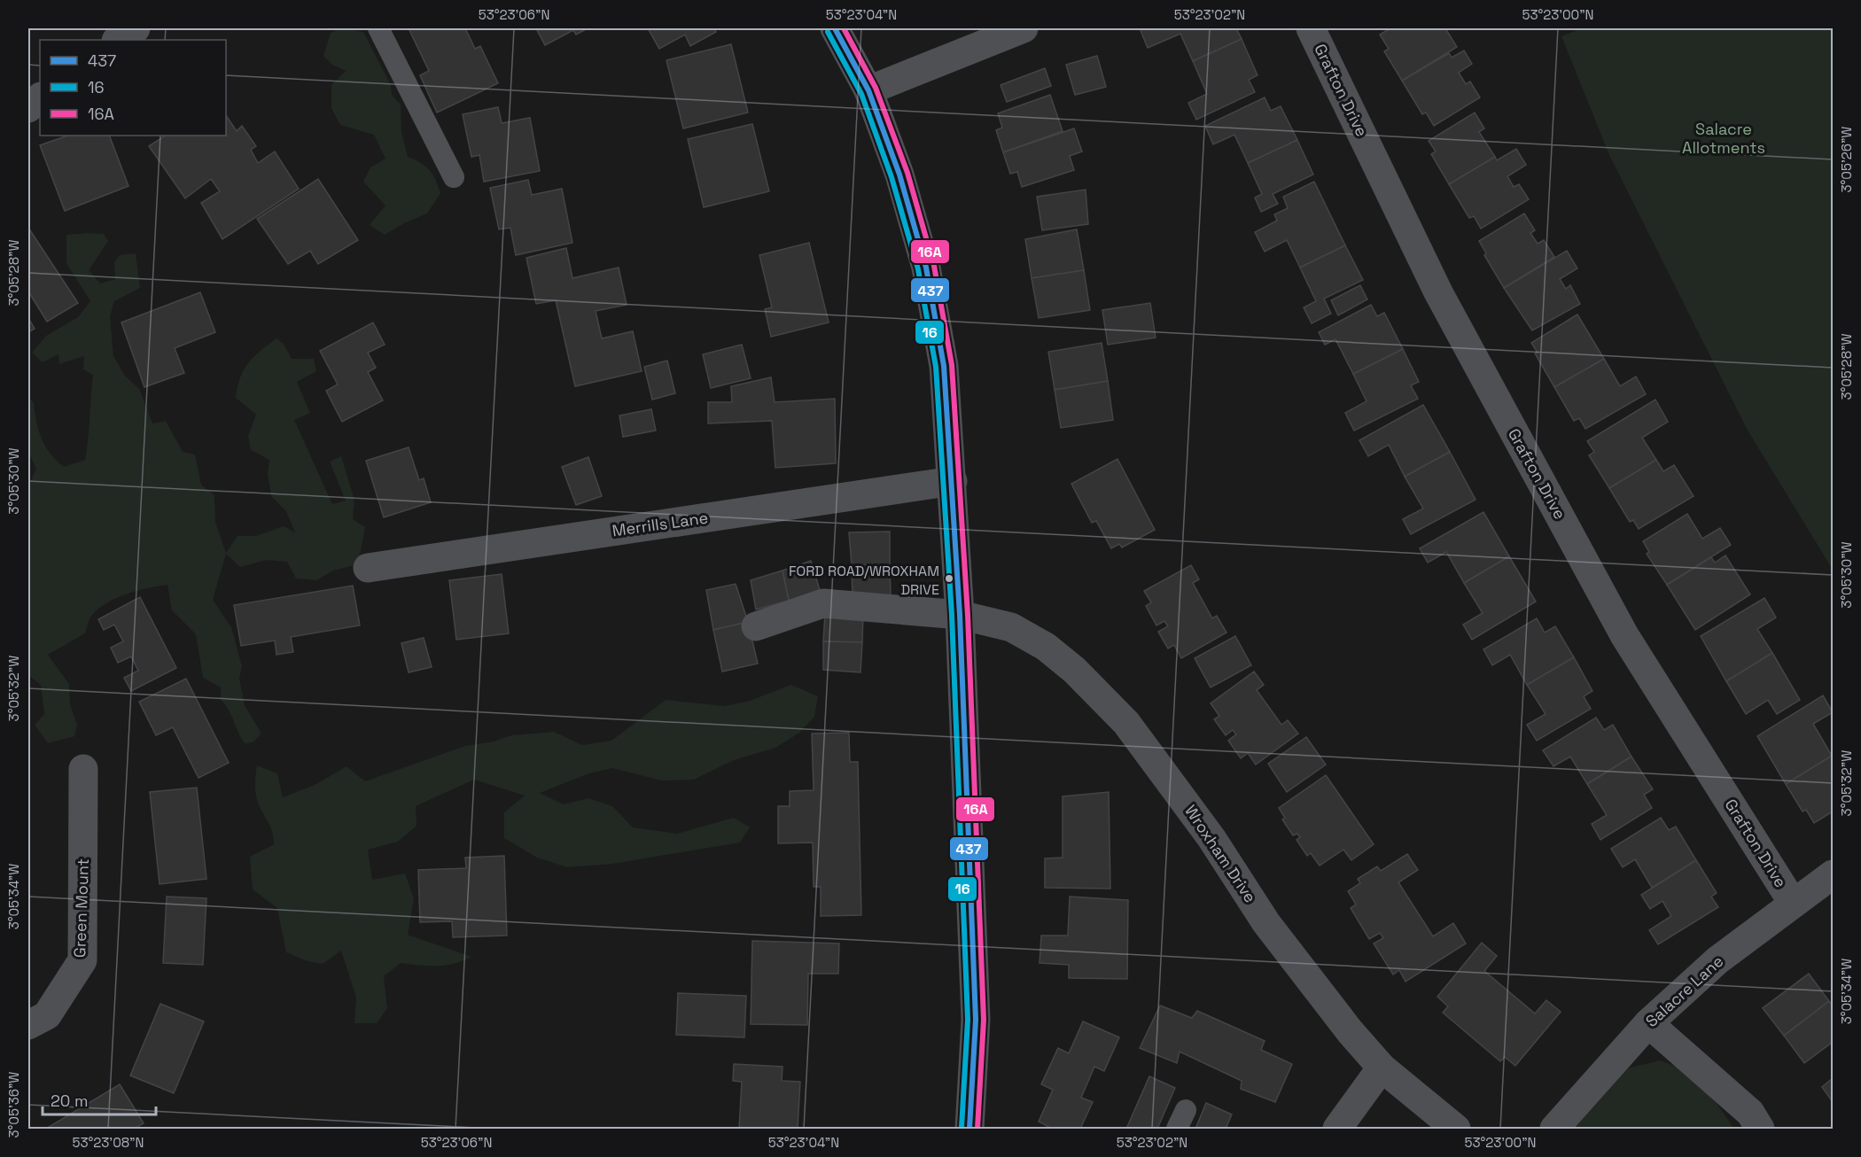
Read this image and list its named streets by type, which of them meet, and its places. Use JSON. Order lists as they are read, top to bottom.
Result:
{
  "streets": {
    "street": [
      "Grafton Drive",
      "Merrills Lane",
      "Wroxham Drive",
      "Green Mount",
      "Salacre Lane"
    ]
  },
  "crossings": [
    ["Grafton Drive", "Salacre Lane"]
  ],
  "parks": ["Salacre Allotments"],
  "places": ["FORD ROAD/WROXHAM DRIVE"],
  "lines": ["transit line 437", "transit line 16A", "transit line 16"],
  "legend": ["437", "16", "16A"],
  "scale_bar": "20 m",
  "coordinates": [
    "53°23'06\"N",
    "53°23'04\"N",
    "53°23'02\"N",
    "53°23'00\"N",
    "3°05'26\"W",
    "3°05'28\"W",
    "3°05'30\"W",
    "3°05'32\"W",
    "3°05'34\"W",
    "3°05'36\"W",
    "53°23'08\"N"
  ]
}
